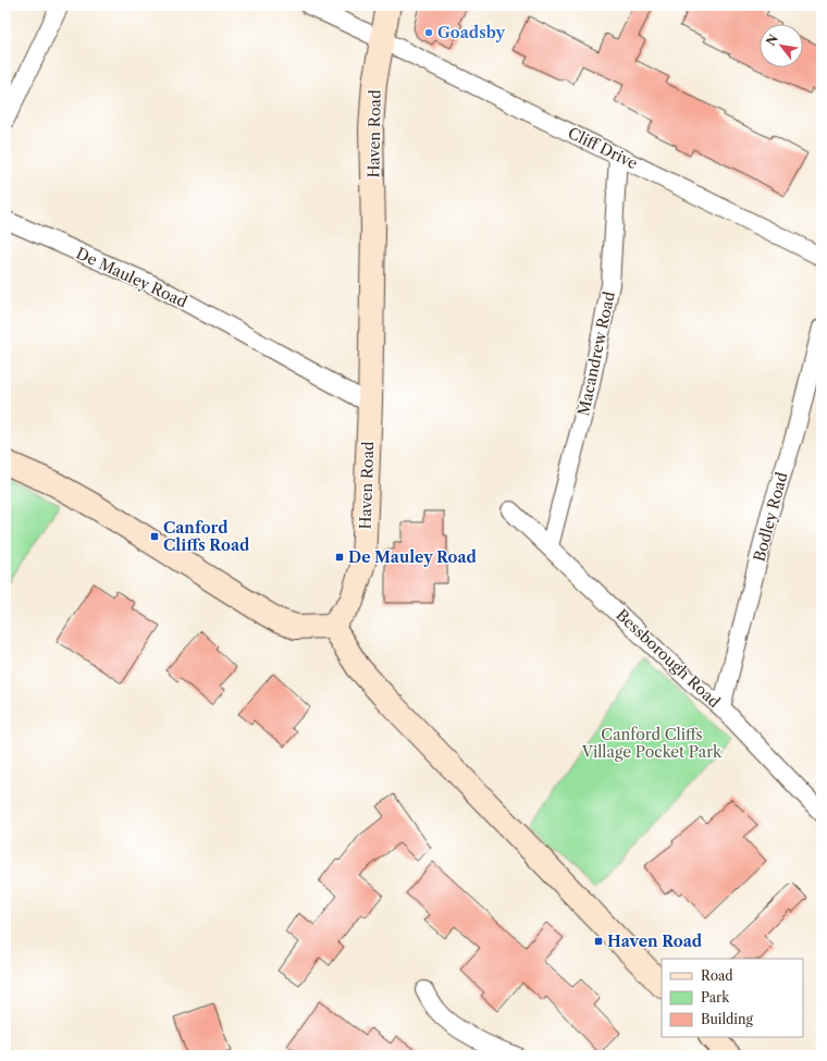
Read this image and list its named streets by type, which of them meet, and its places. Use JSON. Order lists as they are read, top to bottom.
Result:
{
  "streets": {
    "main road": ["Haven Road"],
    "street": [
      "Cliff Drive",
      "De Mauley Road",
      "Macandrew Road",
      "Bodley Road",
      "Bessborough Road"
    ]
  },
  "crossings": [
    ["Haven Road", "Cliff Drive"],
    ["Haven Road", "De Mauley Road"],
    ["Cliff Drive", "Macandrew Road"],
    ["Macandrew Road", "Bessborough Road"],
    ["Bodley Road", "Bessborough Road"]
  ],
  "parks": ["Canford Cliffs Village Pocket Park"],
  "places": {
    "other": ["Goadsby"],
    "transit": ["Canford Cliffs Road", "De Mauley Road", "Haven Road"]
  },
  "legend": ["Road", "Park", "Building"],
  "north": "top left"
}
